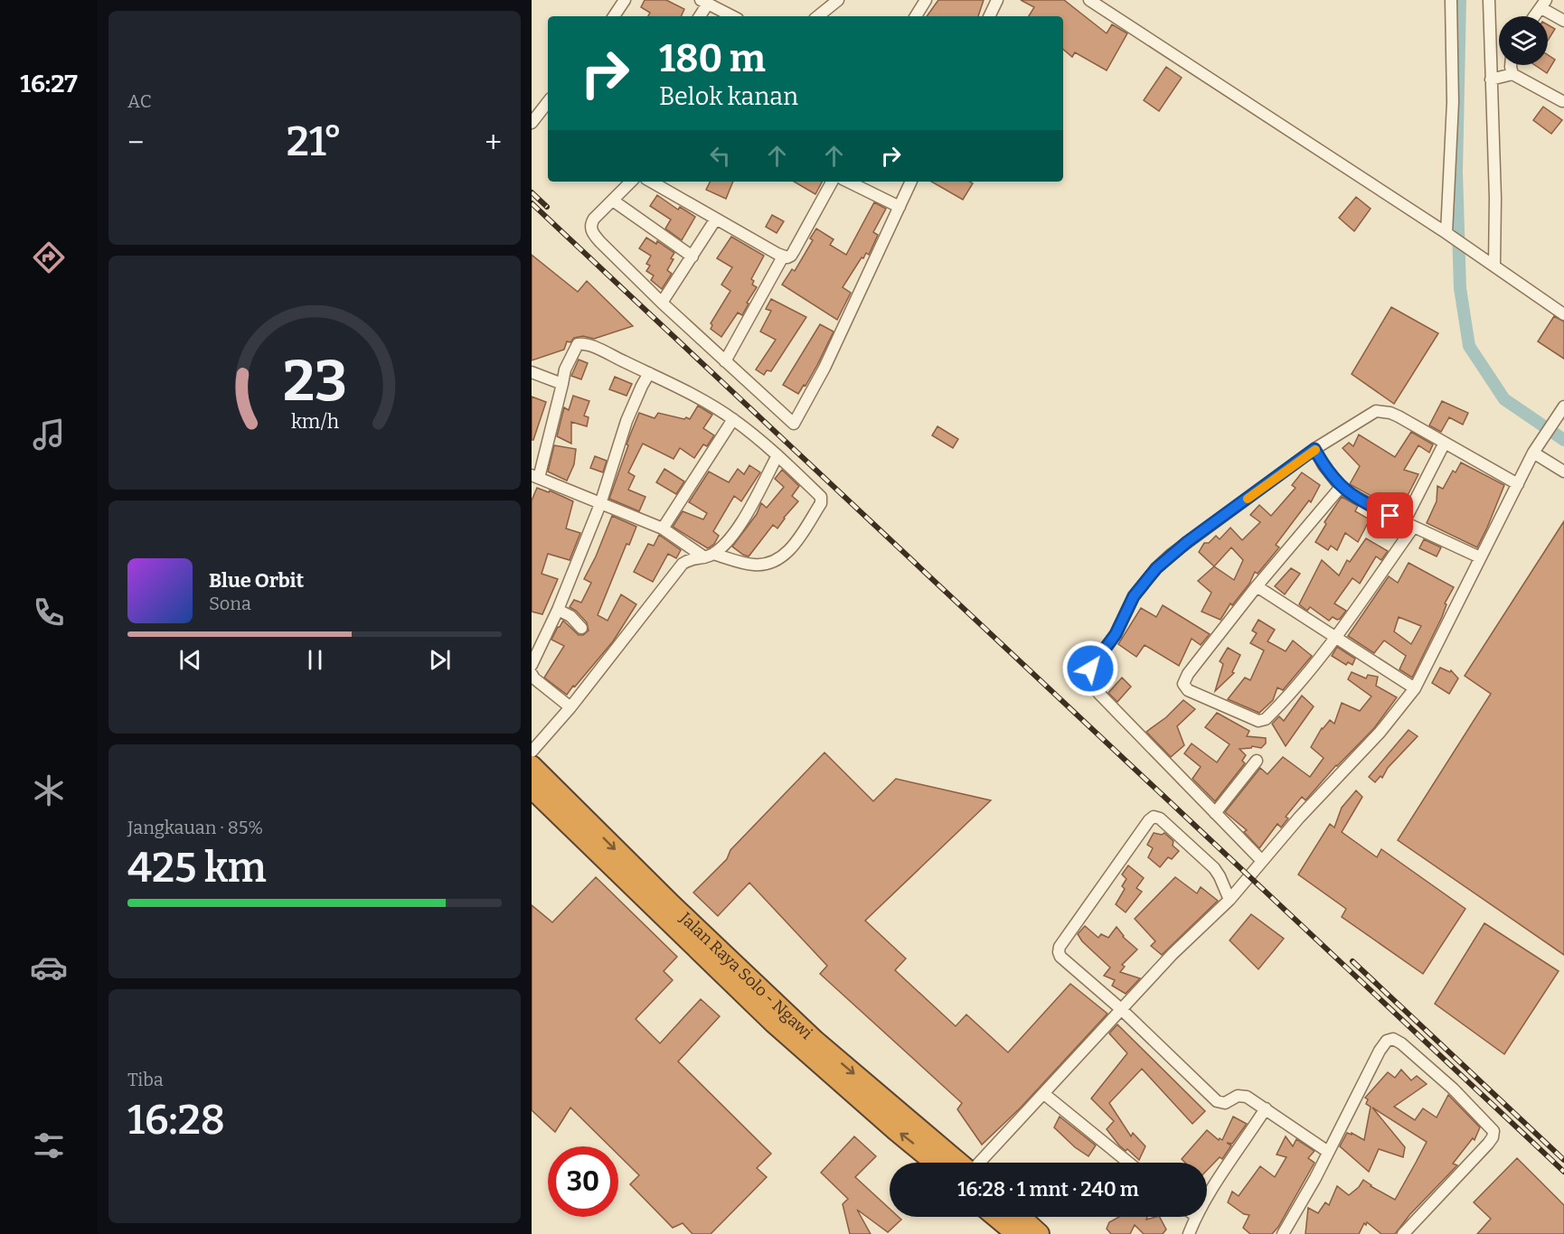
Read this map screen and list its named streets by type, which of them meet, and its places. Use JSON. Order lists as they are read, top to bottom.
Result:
{
  "streets": {
    "highway": ["Jalan Raya Solo - Ngawi"]
  },
  "page": {
    "tabs": "16:27",
    "tile": [
      "AC",
      ["Jangkauan · 85%", "425 km"],
      ["Tiba", "16:28"]
    ],
    "turn": ["180 m", "Belok kanan"],
    "heat": ["−", "21°", "+"],
    "song": ["Blue Orbit", "Sona"],
    "limit": "30",
    "trip": "16:28 · 1 mnt · 240 m",
    "gauge": ["23", "km/h"]
  }
}
